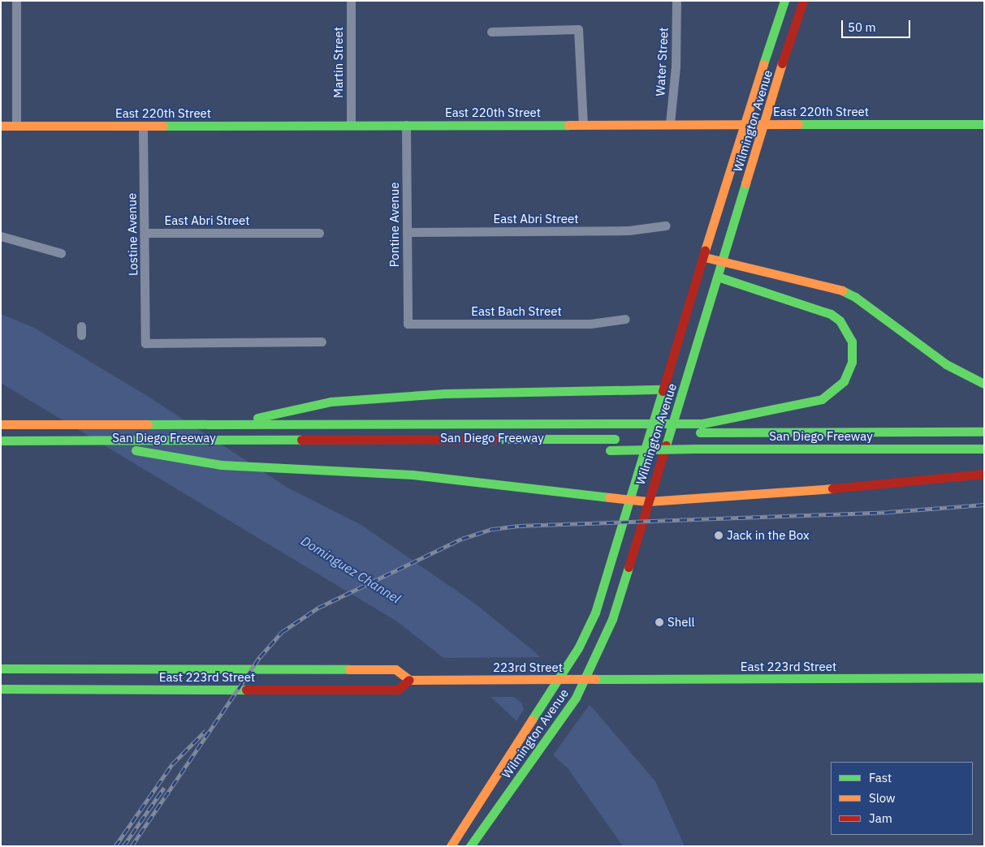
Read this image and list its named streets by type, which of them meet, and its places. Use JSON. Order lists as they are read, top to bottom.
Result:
{
  "streets": {
    "main road": [
      "East 220th Street",
      "Wilmington Avenue",
      "San Diego Freeway",
      "East 223rd Street",
      "223rd Street"
    ],
    "street": [
      "Water Street",
      "Martin Street",
      "East Abri Street",
      "Pontine Avenue",
      "Lostine Avenue",
      "East Bach Street"
    ]
  },
  "crossings": [
    ["Water Street", "East 220th Street"],
    ["Martin Street", "East 220th Street"],
    ["East 220th Street", "Wilmington Avenue"],
    ["East 220th Street", "Pontine Avenue"],
    ["East 220th Street", "Lostine Avenue"],
    ["Wilmington Avenue", "East 223rd Street"],
    ["Wilmington Avenue", "223rd Street"],
    ["East Abri Street", "Pontine Avenue"],
    ["East Abri Street", "Lostine Avenue"],
    ["Pontine Avenue", "East Bach Street"],
    ["East 223rd Street", "223rd Street"]
  ],
  "water": ["Dominguez Channel"],
  "places": ["Jack in the Box", "Shell"],
  "legend": ["Fast", "Slow", "Jam"],
  "scale_bar": "50 m"
}
